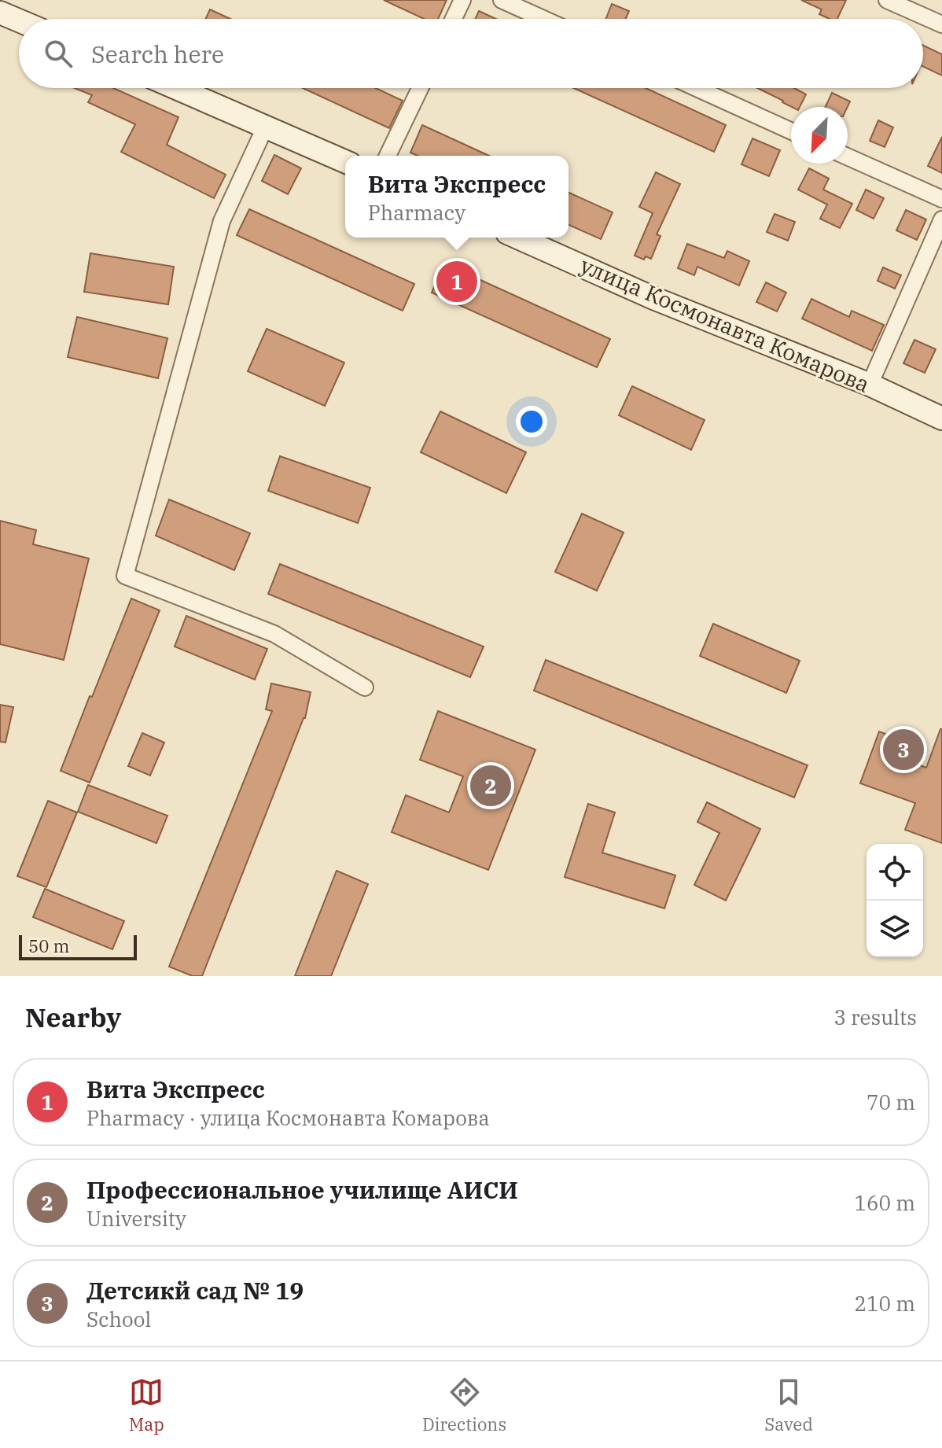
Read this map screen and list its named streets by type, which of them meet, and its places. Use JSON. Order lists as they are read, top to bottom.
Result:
{
  "streets": {
    "main road": ["улица Космонавта Комарова"]
  },
  "scale_bar": "50 m",
  "north": "bottom left",
  "page": {
    "search": "Search here",
    "popup": ["Вита Экспресс", "Pharmacy"],
    "pins": ["1", "3", "2"],
    "scale": "50 m",
    "heading": ["Nearby", "3 results"],
    "list": [
      {
        "mark": "1",
        "name": "Вита Экспресс",
        "note": "Pharmacy · улица Космонавта Комарова",
        "value": "70 m"
      },
      {
        "mark": "2",
        "name": "Профессиональное училище АИСИ",
        "note": "University",
        "value": "160 m"
      },
      {
        "mark": "3",
        "name": "Детсикй сад № 19",
        "note": "School",
        "value": "210 m"
      }
    ],
    "nav": ["Map", "Directions", "Saved"]
  }
}
